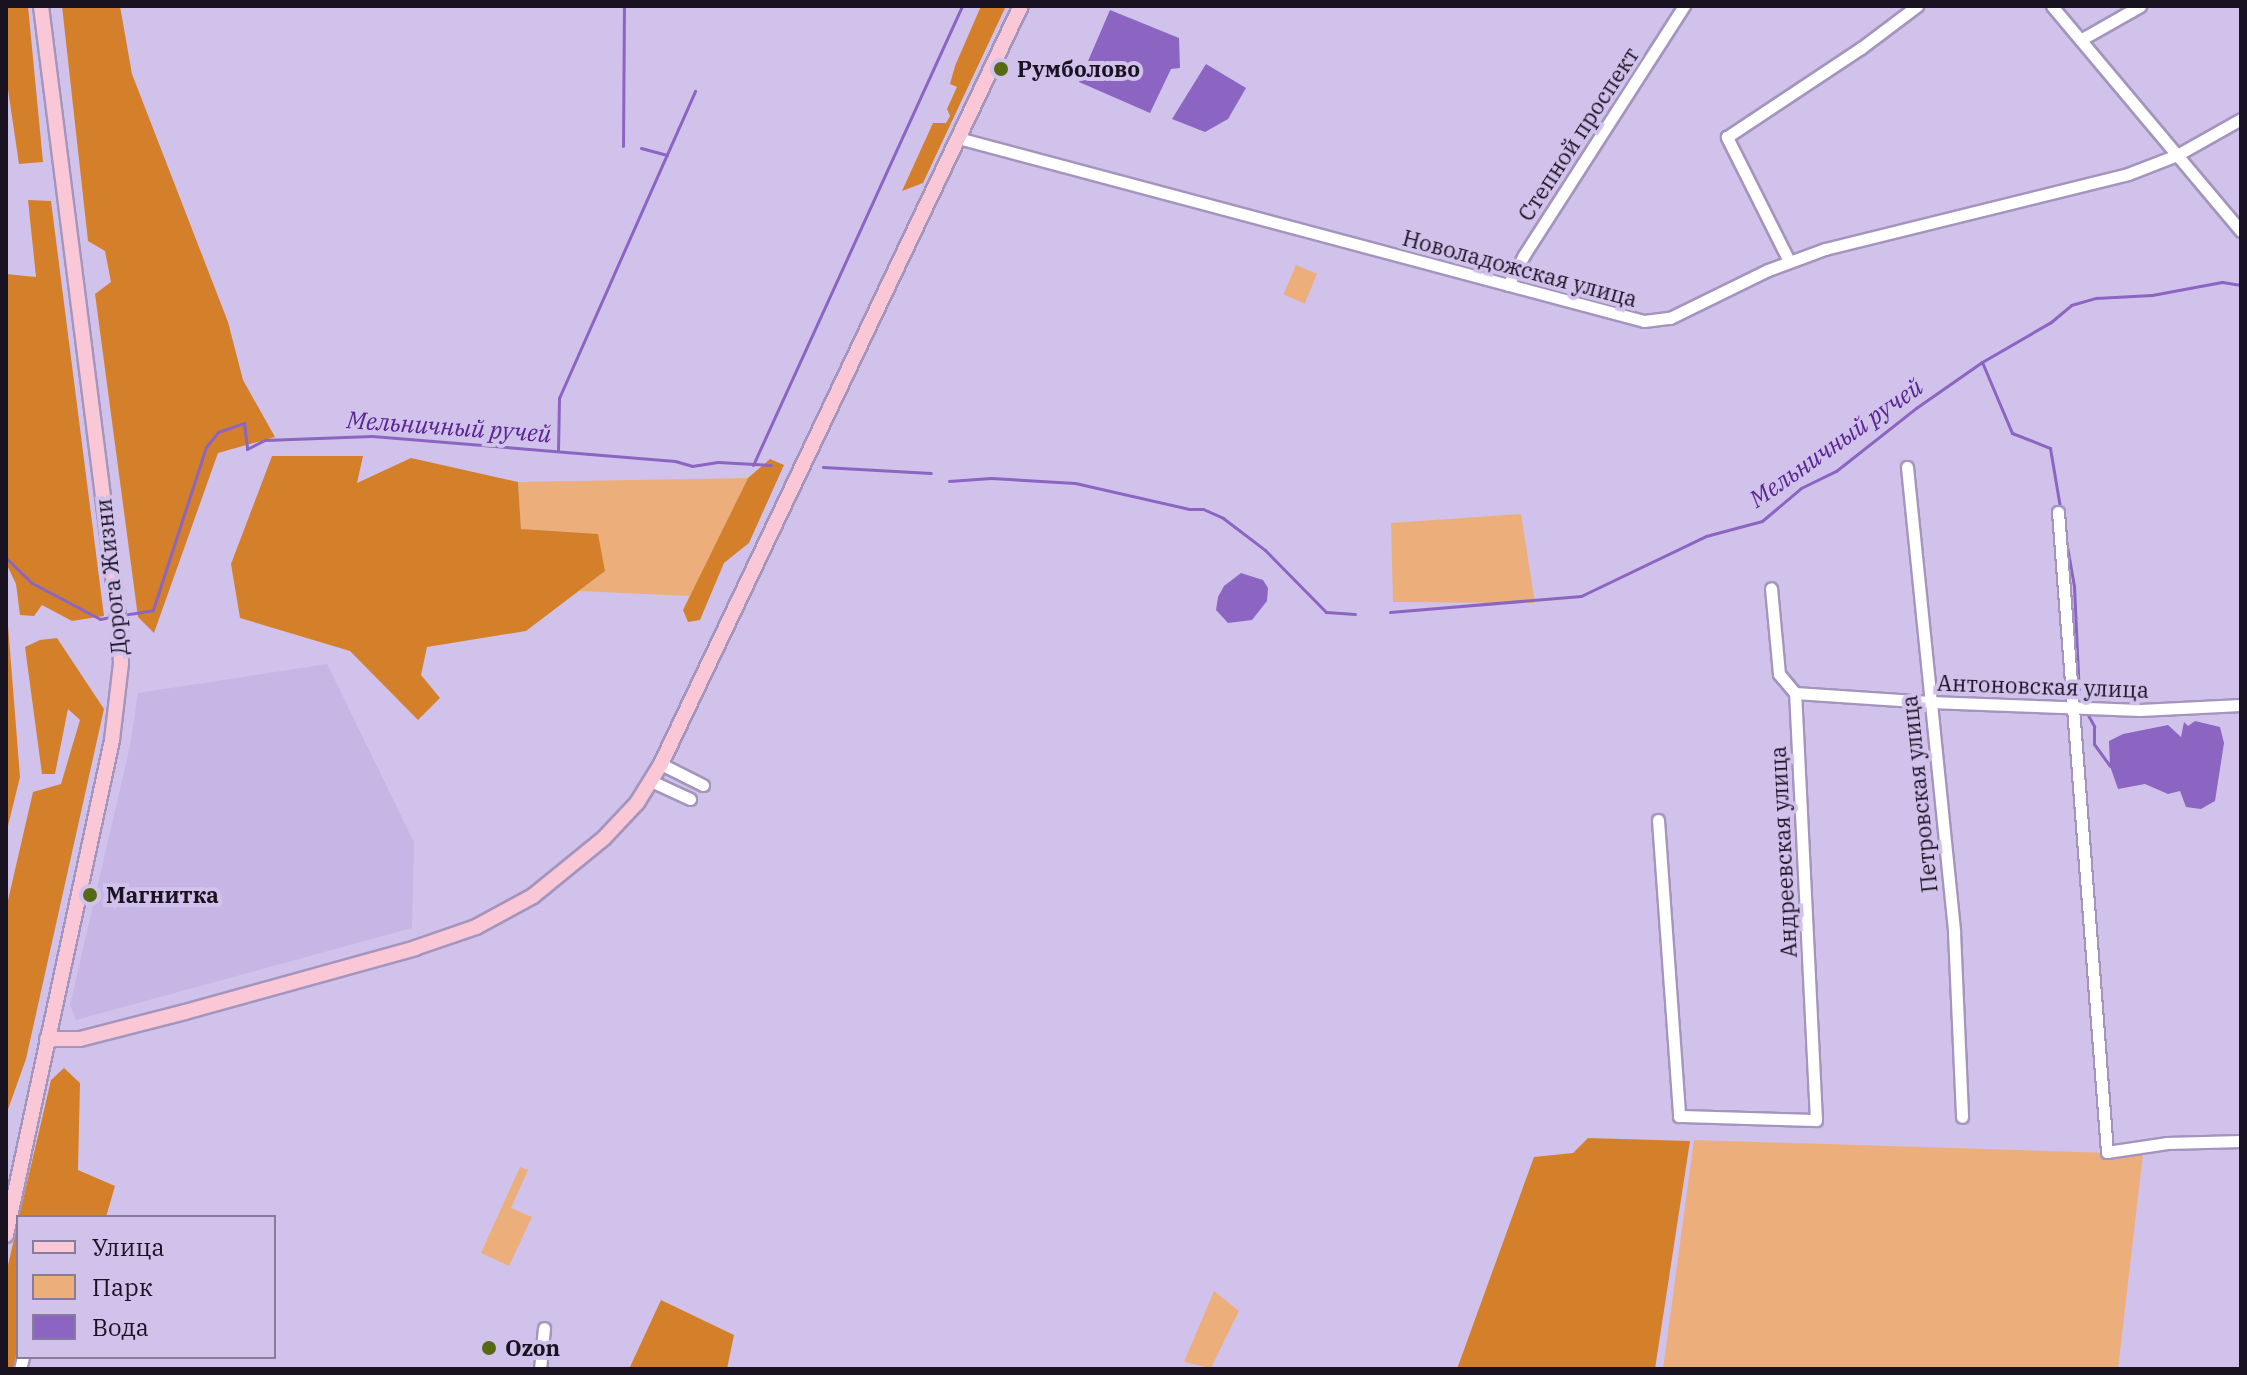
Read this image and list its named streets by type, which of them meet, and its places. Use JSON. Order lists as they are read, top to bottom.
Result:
{
  "streets": {
    "main road": ["Дорога Жизни"],
    "street": [
      "Степной проспект",
      "Новоладожская улица",
      "Антоновская улица",
      "Петровская улица",
      "Андреевская улица"
    ]
  },
  "crossings": [
    ["Степной проспект", "Новоладожская улица"],
    ["Антоновская улица", "Петровская улица"],
    ["Антоновская улица", "Андреевская улица"]
  ],
  "water": ["Мельничный ручей"],
  "places": ["Румболово", "Магнитка", "Ozon"],
  "legend": ["Улица", "Парк", "Вода"]
}
